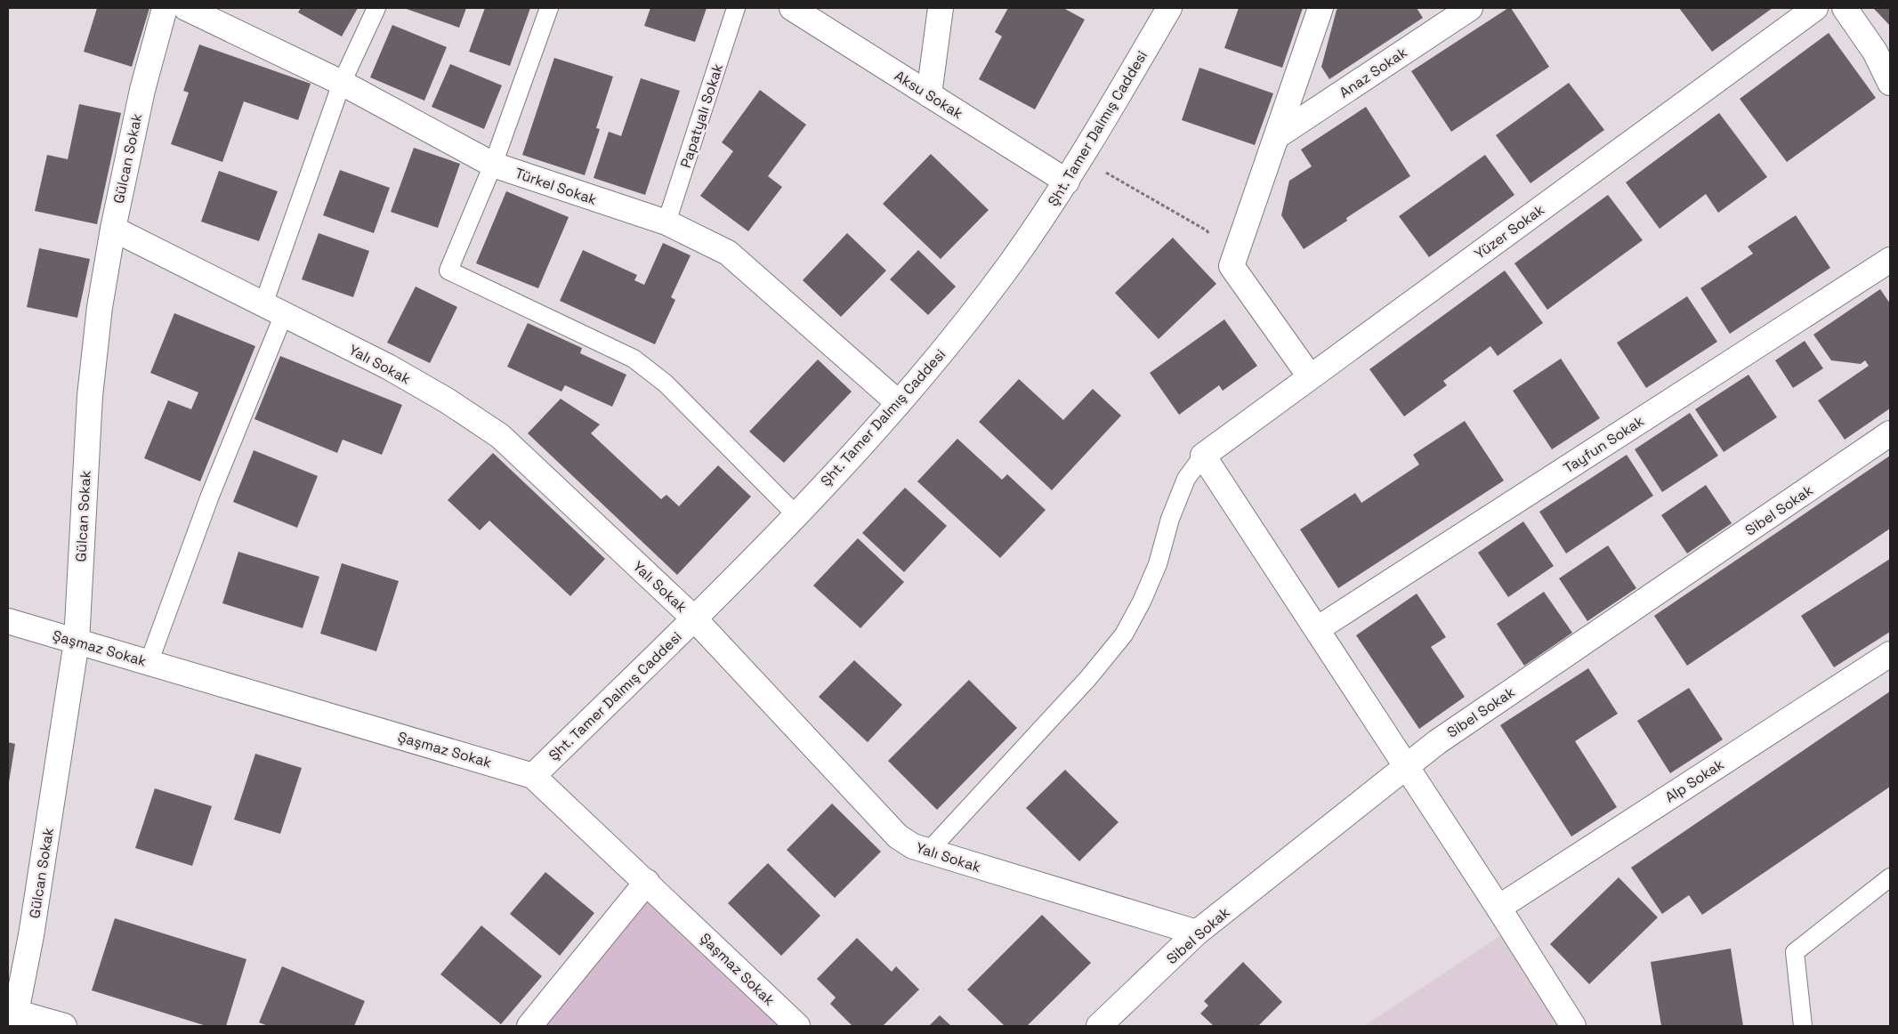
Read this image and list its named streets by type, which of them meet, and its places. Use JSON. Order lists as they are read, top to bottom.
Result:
{
  "streets": {
    "street": [
      "Anaz Sokak",
      "Aksu Sokak",
      "Şht. Tamer Dalmış Caddesi",
      "Gülcan Sokak",
      "Türkel Sokak",
      "Yüzer Sokak",
      "Yalı Sokak",
      "Tayfun Sokak",
      "Sibel Sokak",
      "Şaşmaz Sokak",
      "Alp Sokak"
    ],
    "lane": ["Papatyalı Sokak"]
  },
  "crossings": [
    ["Aksu Sokak", "Şht. Tamer Dalmış Caddesi"],
    ["Papatyalı Sokak", "Türkel Sokak"],
    ["Şht. Tamer Dalmış Caddesi", "Türkel Sokak"],
    ["Şht. Tamer Dalmış Caddesi", "Yalı Sokak"],
    ["Şht. Tamer Dalmış Caddesi", "Şaşmaz Sokak"],
    ["Gülcan Sokak", "Yalı Sokak"],
    ["Gülcan Sokak", "Şaşmaz Sokak"],
    ["Yalı Sokak", "Sibel Sokak"]
  ]
}
